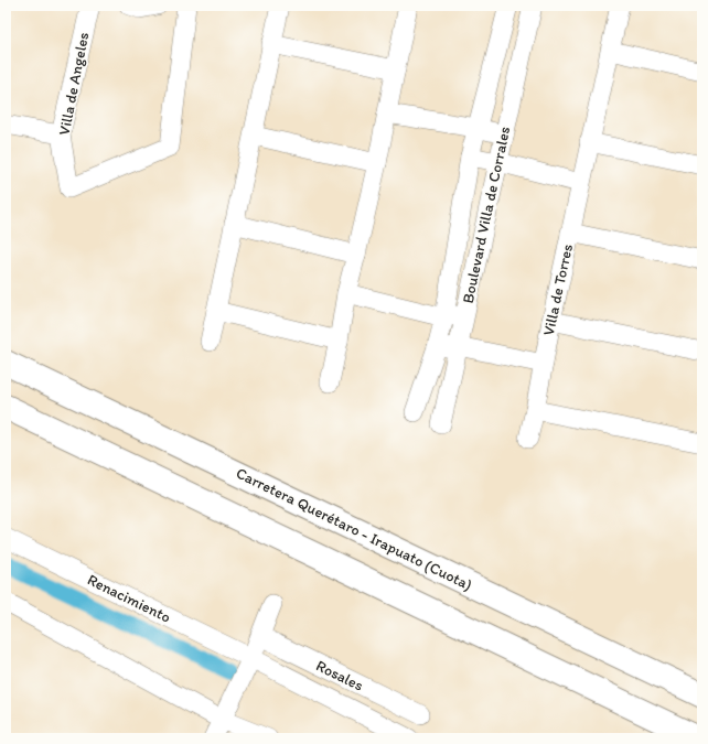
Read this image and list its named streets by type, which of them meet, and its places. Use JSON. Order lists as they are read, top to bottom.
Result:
{
  "streets": {
    "highway": ["Carretera Querétaro - Irapuato (Cuota)"],
    "street": [
      "Villa de Angeles",
      "Boulevard Villa de Corrales",
      "Villa de Torres",
      "Renacimiento",
      "Rosales"
    ]
  }
}
